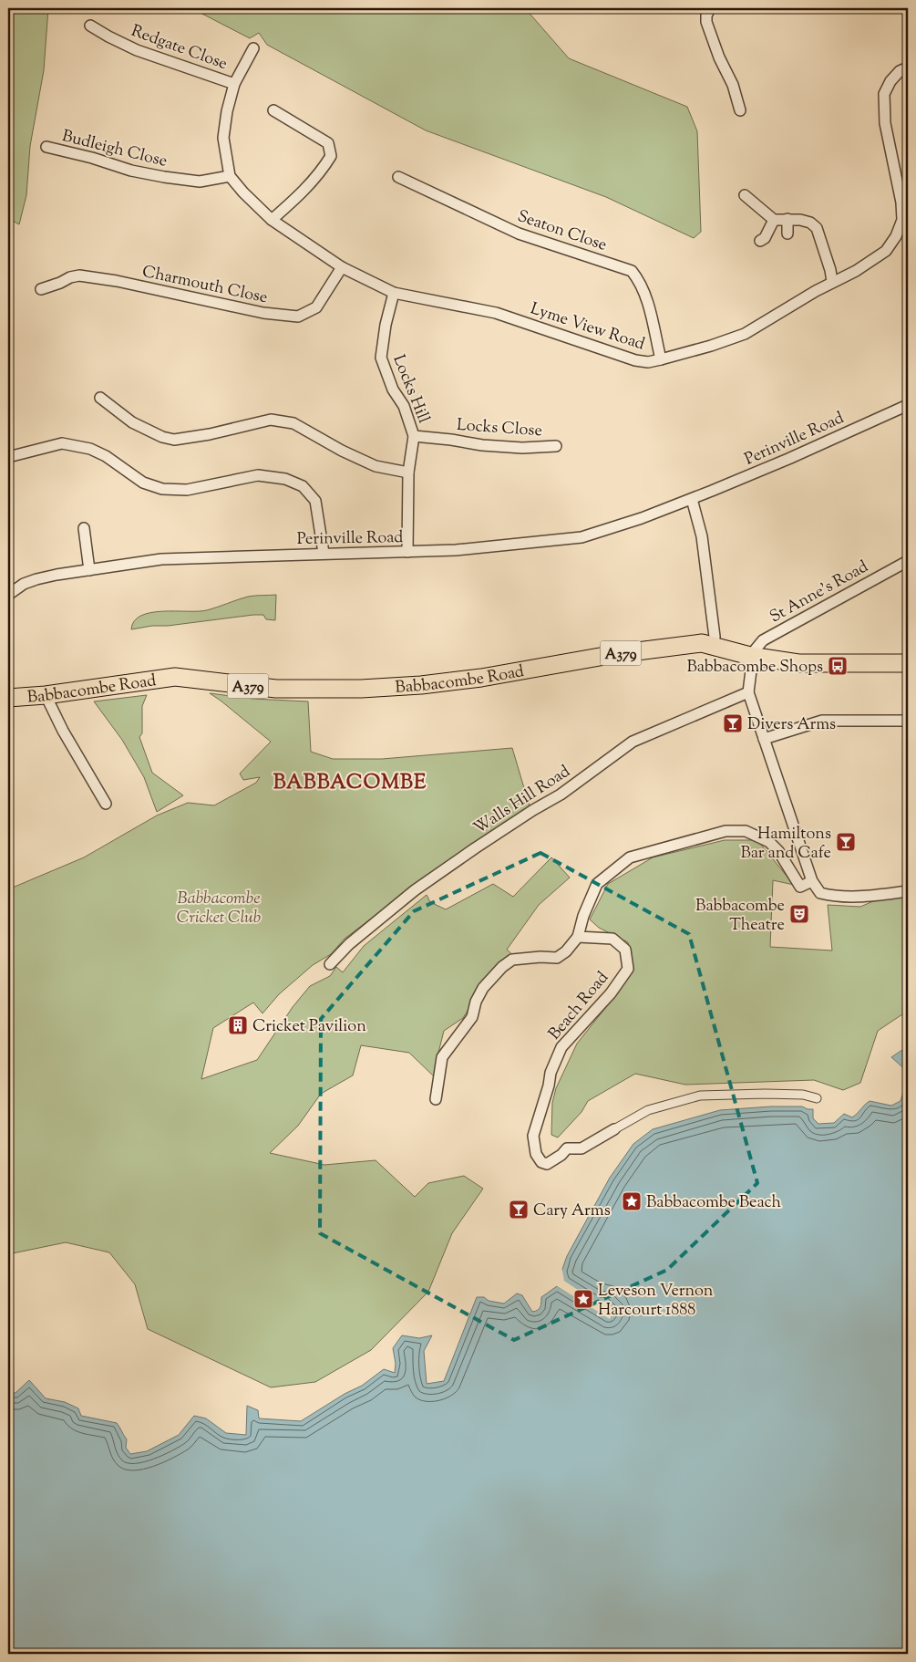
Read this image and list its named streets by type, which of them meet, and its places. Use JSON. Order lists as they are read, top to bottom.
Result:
{
  "streets": {
    "main road": ["A379", "Babbacombe Road"],
    "street": [
      "Redgate Close",
      "Budleigh Close",
      "Seaton Close",
      "Charmouth Close",
      "Lyme View Road",
      "Locks Hill",
      "Locks Close",
      "Perinville Road",
      "St Anne's Road",
      "Walls Hill Road",
      "Beach Road"
    ]
  },
  "crossings": [
    ["Budleigh Close", "Lyme View Road"],
    ["Seaton Close", "Lyme View Road"],
    ["Charmouth Close", "Lyme View Road"],
    ["Lyme View Road", "Locks Hill"],
    ["Locks Hill", "Locks Close"],
    ["Locks Hill", "Perinville Road"],
    ["St Anne's Road", "Babbacombe Road"]
  ],
  "districts": ["BABBACOMBE"],
  "parks": ["Babbacombe Cricket Club"],
  "places": {
    "bus stop": ["Babbacombe Shops"],
    "bar": ["Divers Arms", "Hamiltons Bar and Cafe", "Cary Arms"],
    "theatre": ["Babbacombe Theatre"],
    "building": ["Cricket Pavilion"],
    "place": ["Babbacombe Beach", "Leveson Vernon Harcourt 1888"]
  }
}
